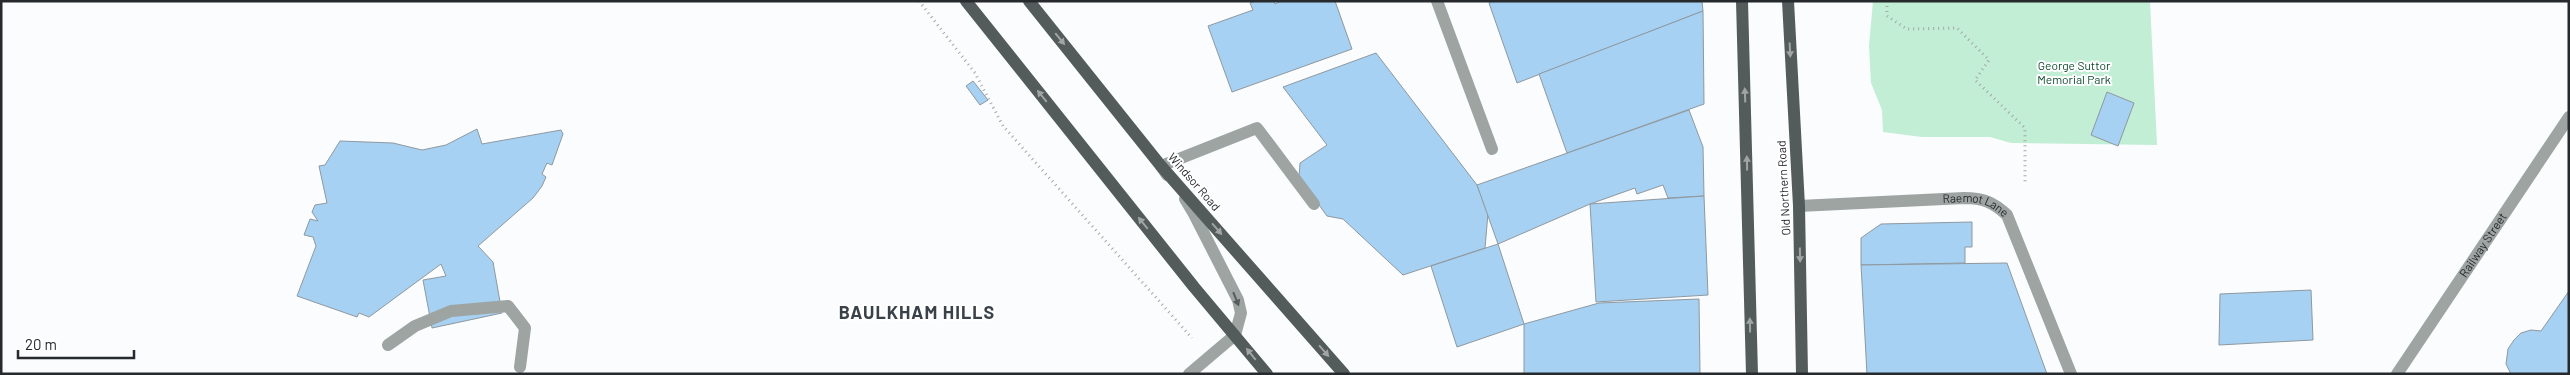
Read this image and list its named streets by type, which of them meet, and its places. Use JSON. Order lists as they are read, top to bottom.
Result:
{
  "streets": {
    "main road": ["Windsor Road", "Old Northern Road"],
    "street": ["Raemot Lane", "Railway Street"]
  },
  "crossings": [
    ["Old Northern Road", "Raemot Lane"]
  ],
  "districts": ["BAULKHAM HILLS"],
  "parks": ["George Suttor Memorial Park"],
  "scale_bar": "20 m"
}
